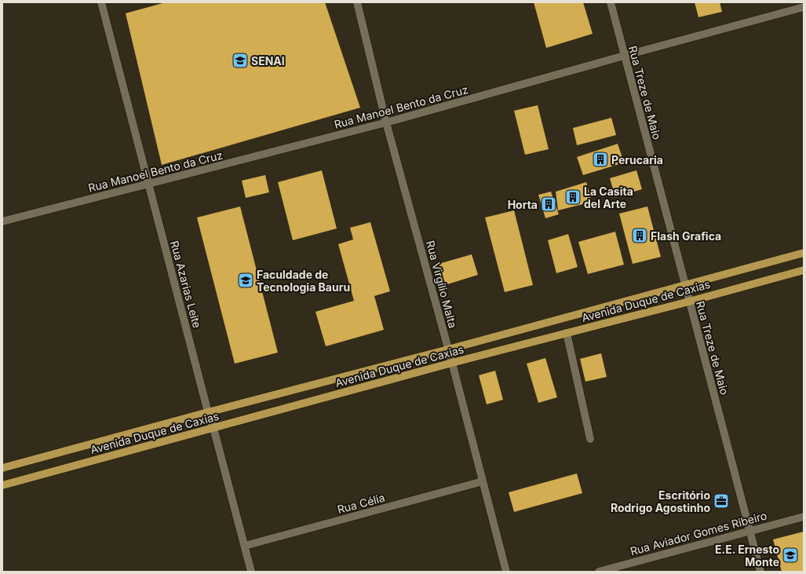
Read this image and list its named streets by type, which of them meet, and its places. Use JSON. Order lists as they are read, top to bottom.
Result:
{
  "streets": {
    "main road": ["Avenida Duque de Caxias"],
    "street": [
      "Rua Treze de Maio",
      "Rua Manoel Bento da Cruz",
      "Rua Azarias Leite",
      "Rua Virgílio Malta",
      "Rua Célia",
      "Rua Aviador Gomes Ribeiro"
    ]
  },
  "crossings": [
    ["Rua Treze de Maio", "Rua Manoel Bento da Cruz"],
    ["Rua Treze de Maio", "Avenida Duque de Caxias"],
    ["Rua Treze de Maio", "Rua Aviador Gomes Ribeiro"],
    ["Rua Manoel Bento da Cruz", "Rua Azarias Leite"],
    ["Rua Manoel Bento da Cruz", "Rua Virgílio Malta"],
    ["Rua Azarias Leite", "Avenida Duque de Caxias"],
    ["Rua Azarias Leite", "Rua Célia"],
    ["Rua Virgílio Malta", "Avenida Duque de Caxias"],
    ["Rua Virgílio Malta", "Rua Célia"]
  ],
  "places": {
    "school or university": ["SENAI", "Faculdade de Tecnologia Bauru", "E.E. Ernesto Monte"],
    "building": [
      "Perucaria",
      "La Casita del Arte",
      "Horta",
      "Flash Grafica"
    ],
    "office": ["Escritório Rodrigo Agostinho"]
  }
}
